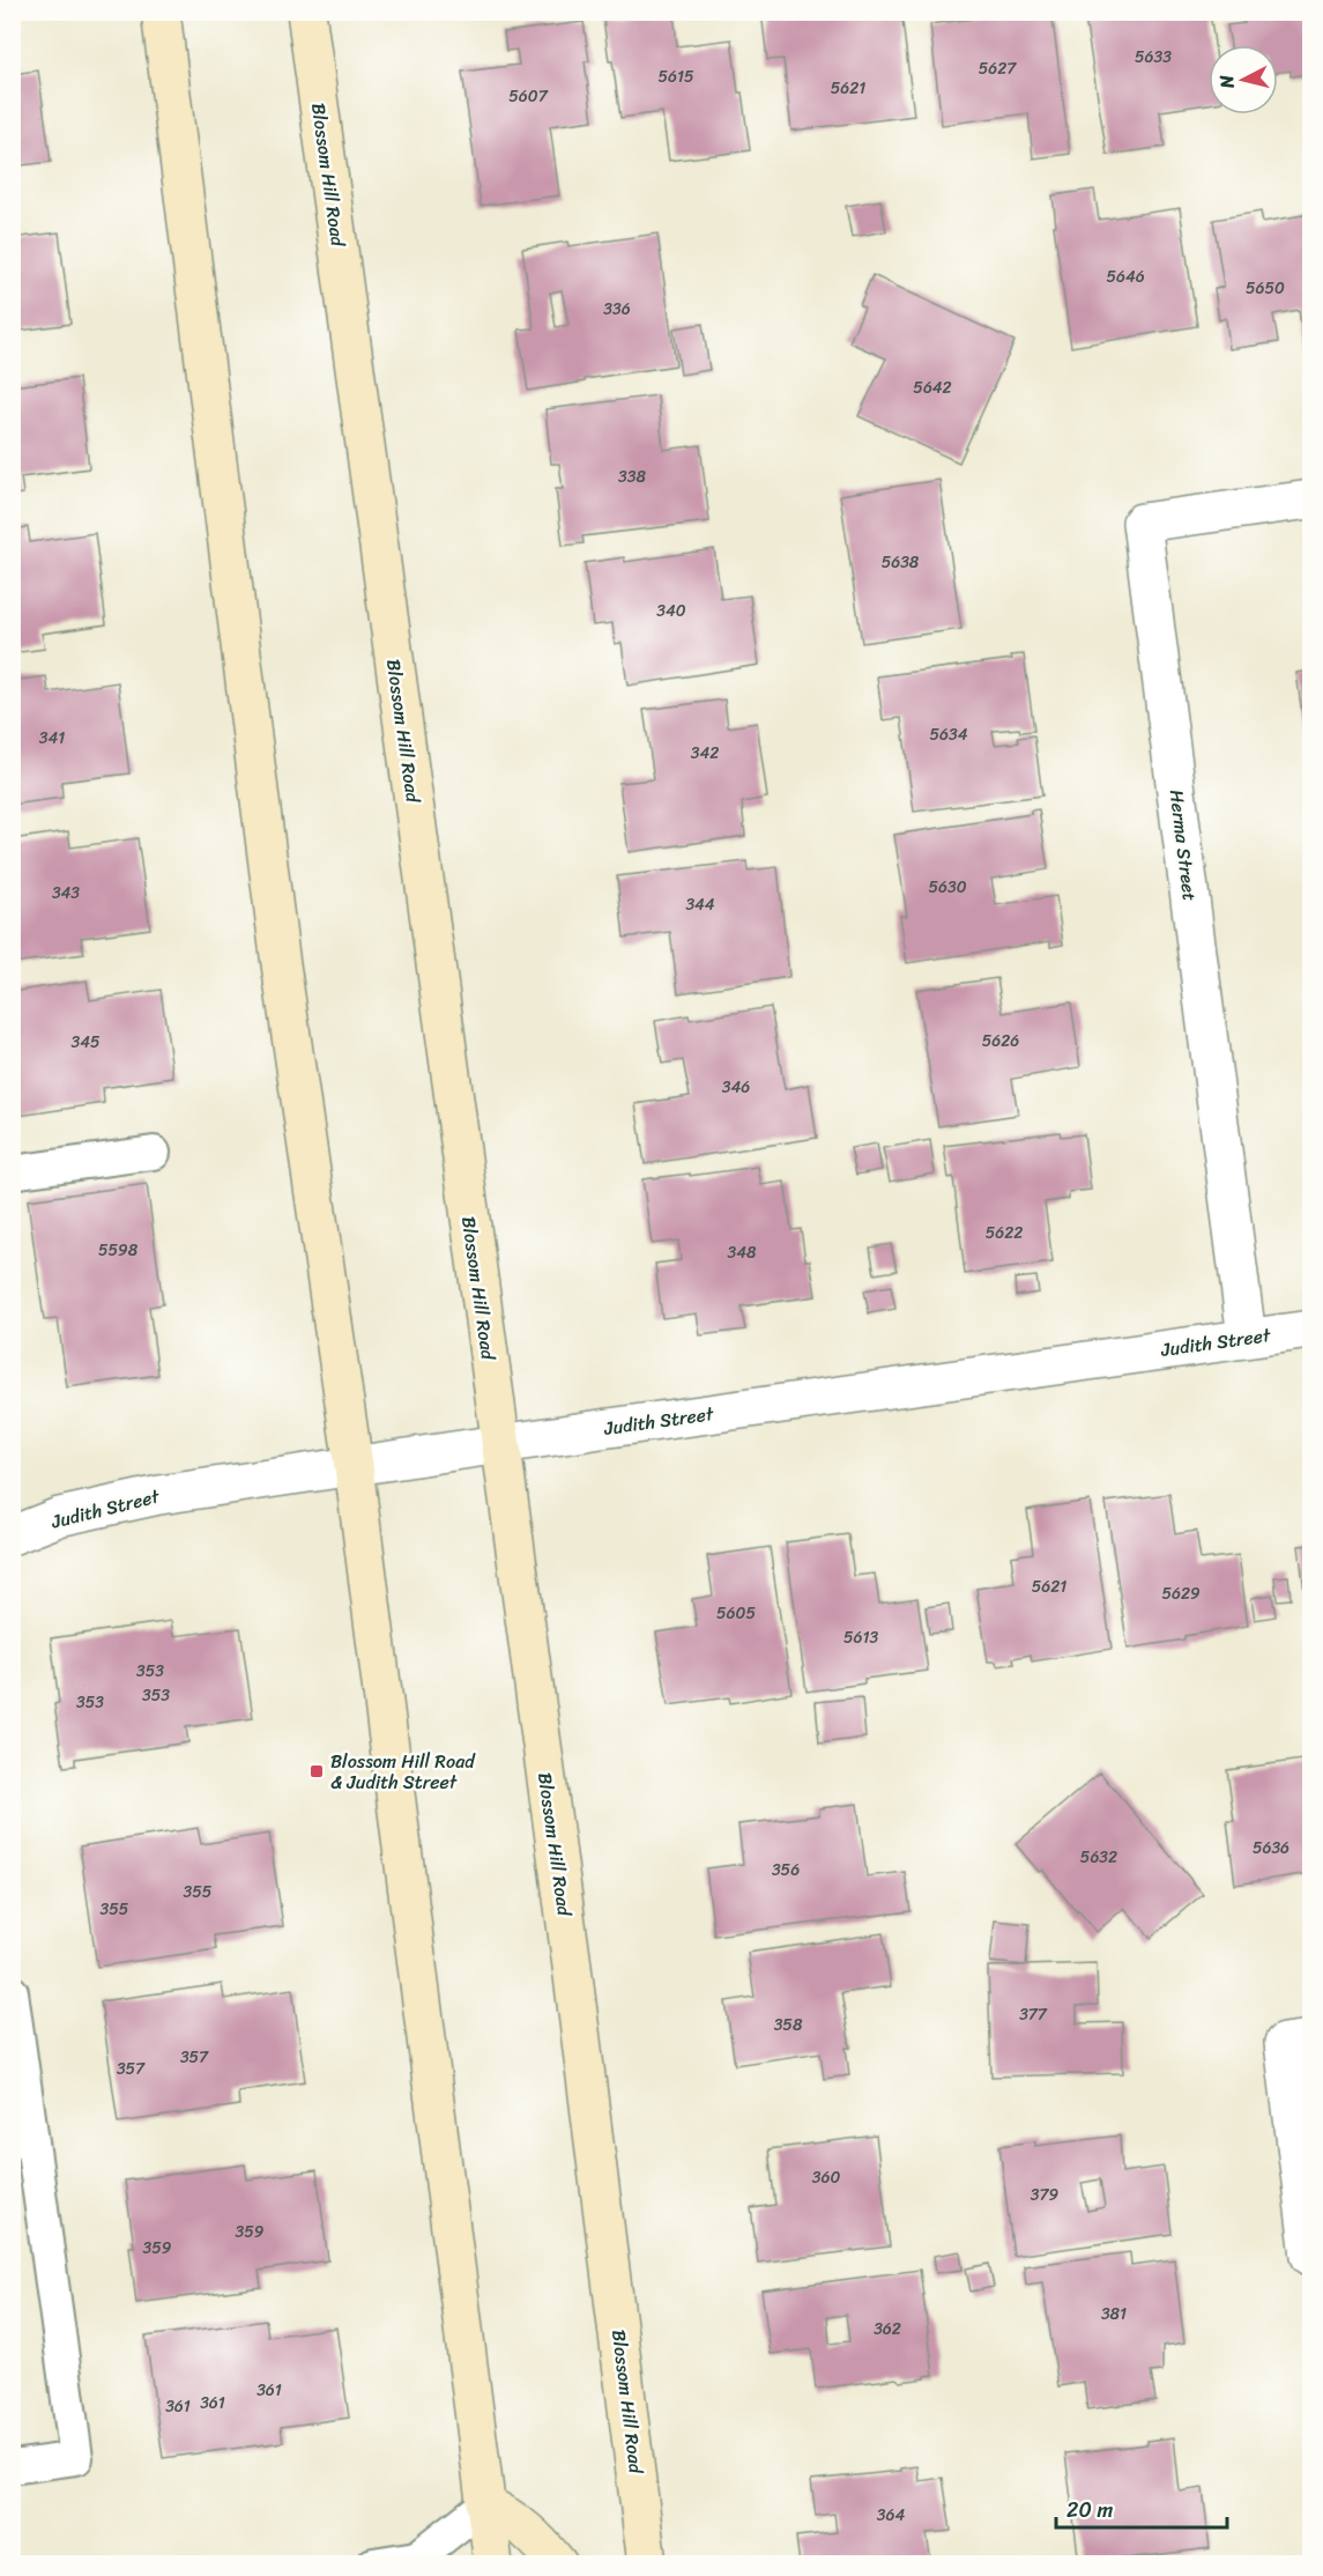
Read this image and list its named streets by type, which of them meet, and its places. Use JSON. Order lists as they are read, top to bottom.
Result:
{
  "streets": {
    "main road": ["Blossom Hill Road"],
    "street": ["Herma Street", "Judith Street"]
  },
  "crossings": [
    ["Blossom Hill Road", "Judith Street"],
    ["Herma Street", "Judith Street"]
  ],
  "places": {
    "transit": ["Blossom Hill Road & Judith Street"]
  },
  "house_numbers": [
    "5633",
    "5627",
    "5615",
    "5621",
    "5607",
    "5646",
    "5650",
    "336",
    "5642",
    "338",
    "5638",
    "340",
    "5634",
    "341",
    "342",
    "5630",
    "343",
    "344",
    "5626",
    "345",
    "346",
    "5622",
    "5598",
    "348",
    "5621",
    "5629",
    "5605",
    "5613",
    "353",
    "353",
    "353",
    "5636",
    "5632",
    "356",
    "355",
    "355",
    "377",
    "358",
    "357",
    "357",
    "360",
    "379",
    "359",
    "359",
    "381",
    "362",
    "361",
    "361",
    "361",
    "364"
  ],
  "scale_bar": "20 m",
  "north": "left"
}
